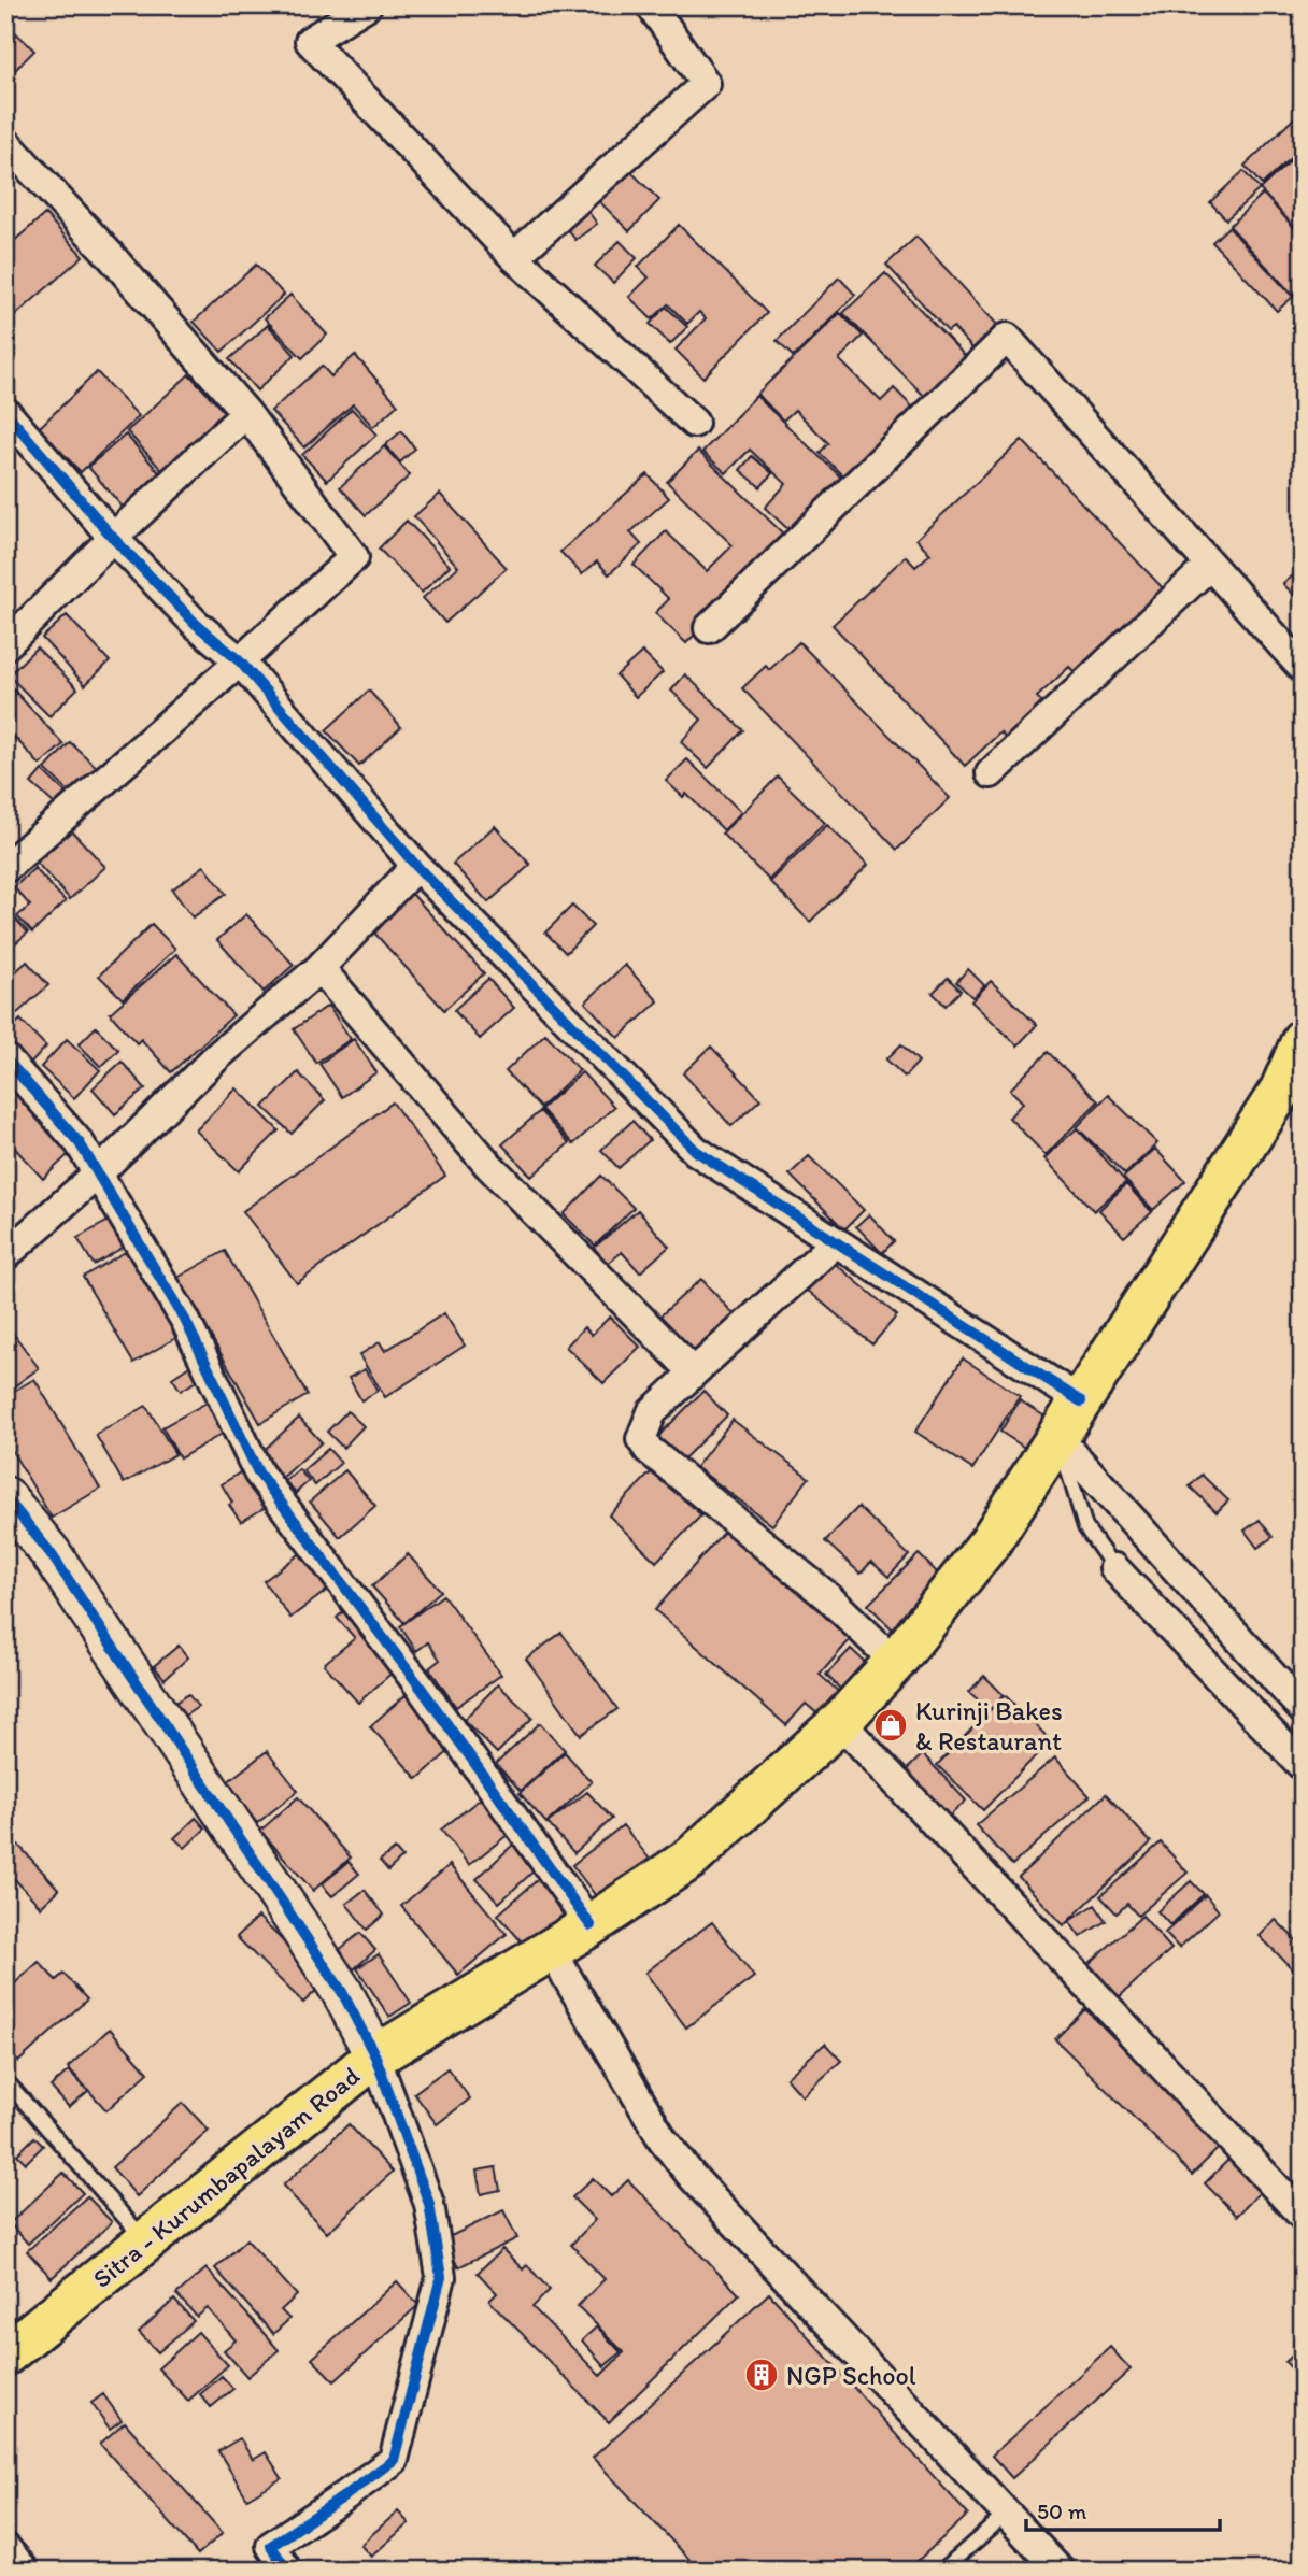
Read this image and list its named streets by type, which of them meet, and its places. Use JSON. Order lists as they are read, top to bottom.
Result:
{
  "streets": {
    "main road": ["Sitra - Kurumbapalayam Road"]
  },
  "places": {
    "shop": ["Kurinji Bakes & Restaurant"],
    "building": ["NGP School"]
  },
  "scale_bar": "50 m"
}
